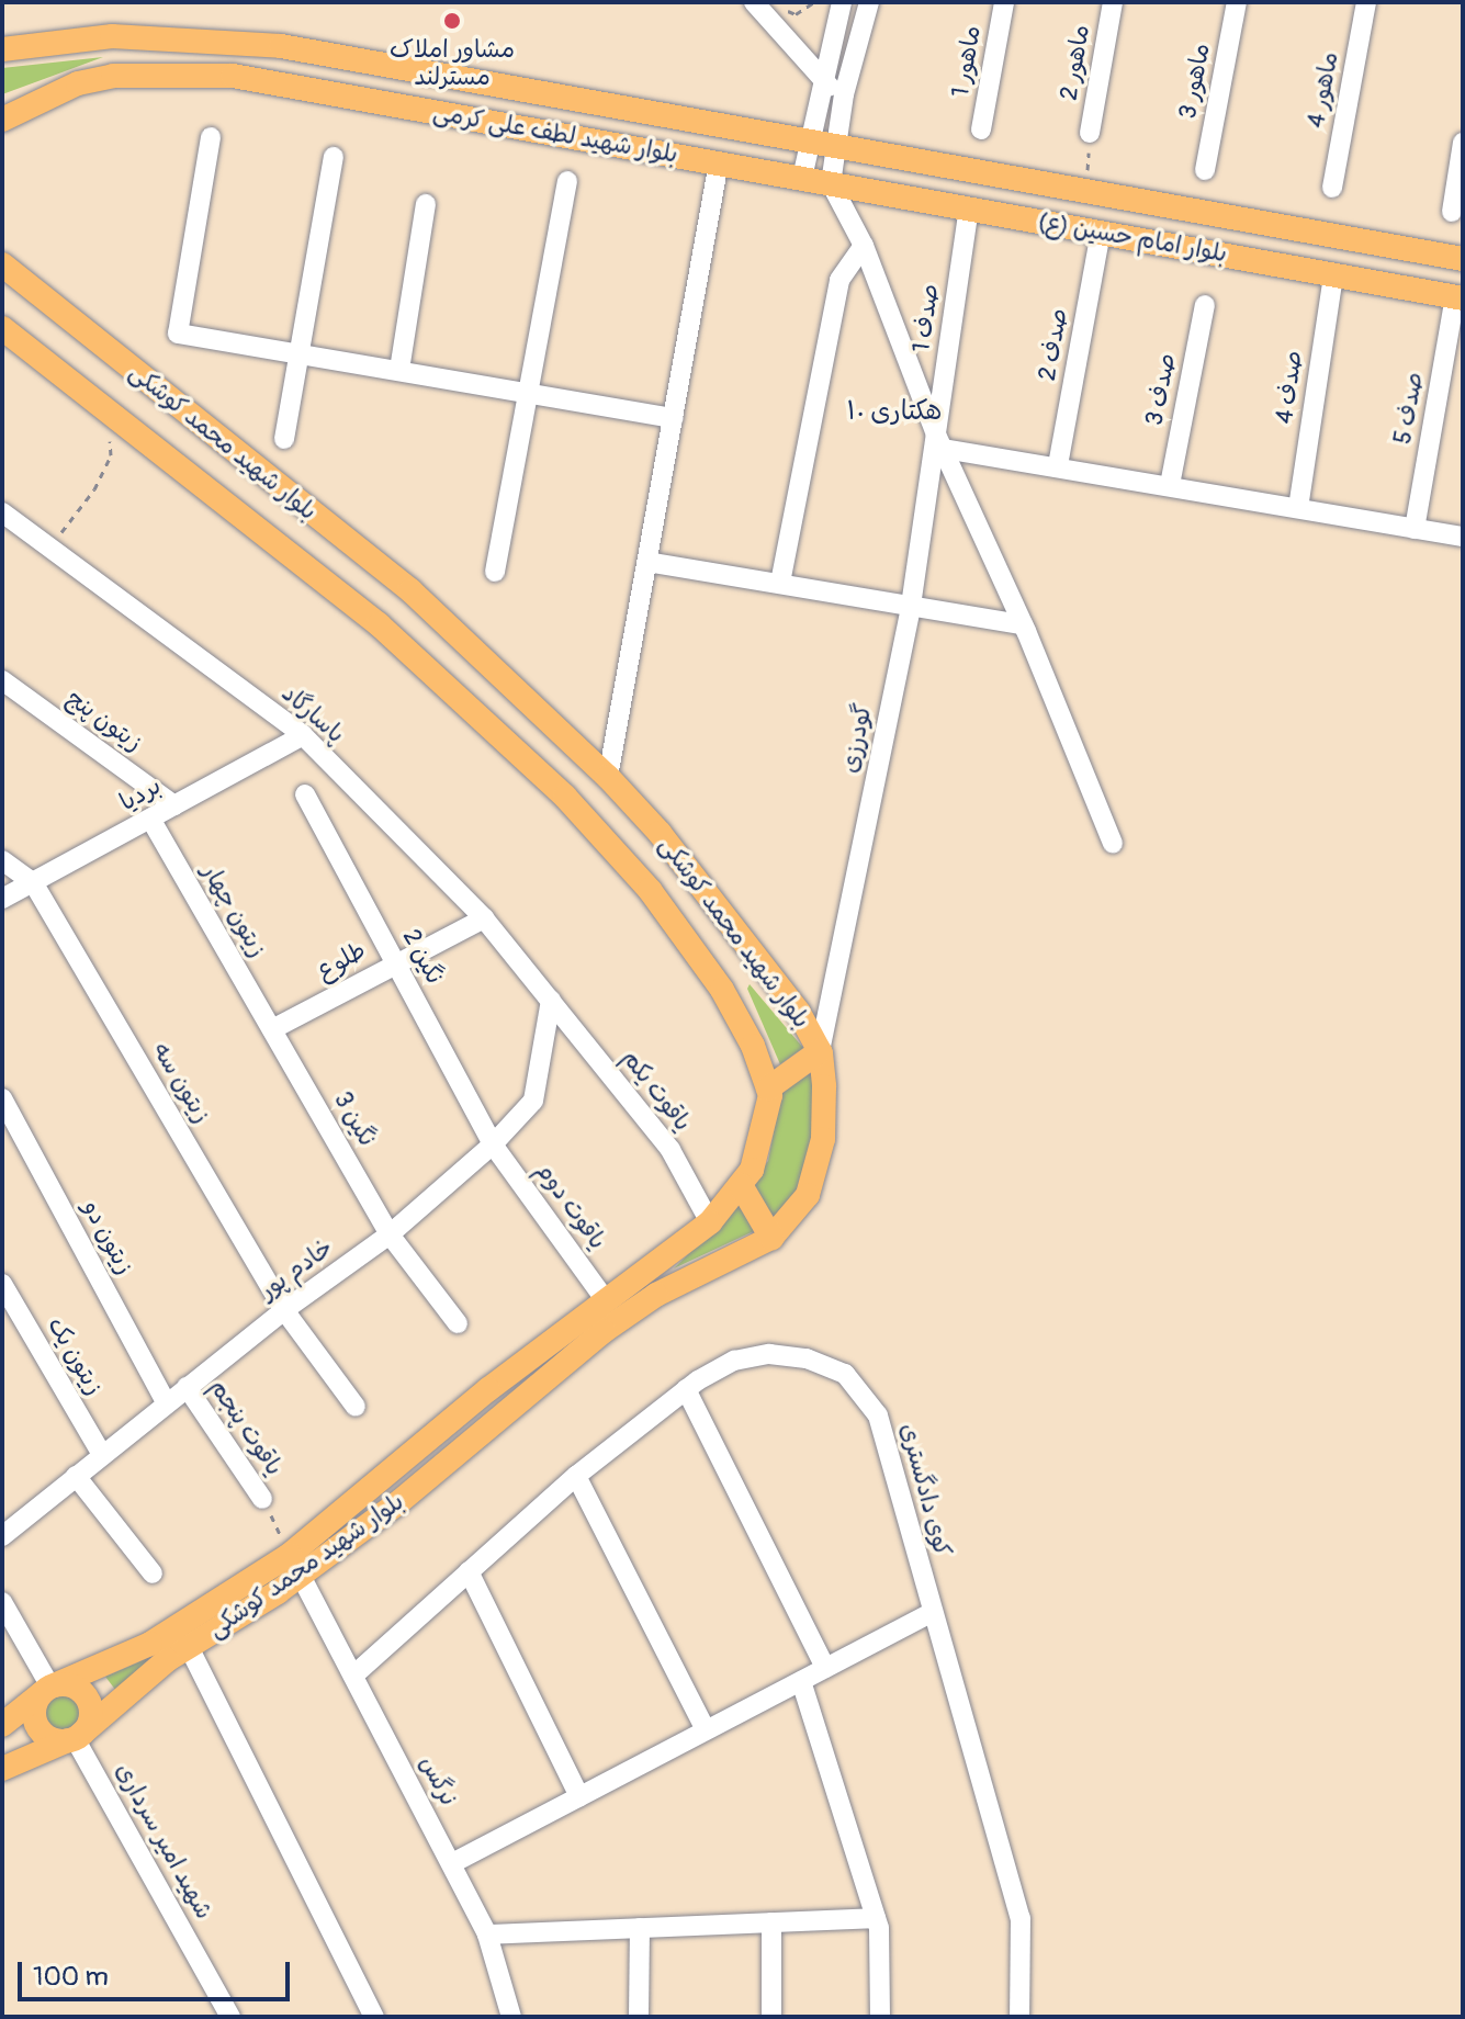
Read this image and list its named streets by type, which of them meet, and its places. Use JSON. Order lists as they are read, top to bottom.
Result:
{
  "streets": {
    "main road": ["بلوار شهید لطف علی کرمی", "بلوار امام حسین (ع)", "بلوار شهید محمد کوشکی"],
    "street": [
      "ماهور 1",
      "ماهور 2",
      "ماهور 3",
      "ماهور 4",
      "صدف 1",
      "صدف 2",
      "صدف 4",
      "صدف 3",
      "صدف 5",
      "پاسارگاد",
      "زیتون پنج",
      "گودرزی",
      "بردیا",
      "زیتون چهار",
      "نگین 2",
      "طلوع",
      "زیتون سه",
      "یاقوت یکم",
      "نگین 3",
      "یاقوت دوم",
      "زیتون دو",
      "خادم پور",
      "زیتون یک",
      "یاقوت پنجم",
      "کوی دادگستری",
      "نرگس",
      "شهید امیر سرداری"
    ]
  },
  "crossings": [
    ["بلوار شهید لطف علی کرمی", "بلوار امام حسین (ع)"],
    ["بلوار امام حسین (ع)", "صدف 1"],
    ["بلوار امام حسین (ع)", "صدف 2"],
    ["بلوار امام حسین (ع)", "صدف 4"],
    ["بلوار امام حسین (ع)", "صدف 5"],
    ["صدف 1", "گودرزی"],
    ["بلوار شهید محمد کوشکی", "گودرزی"],
    ["بلوار شهید محمد کوشکی", "یاقوت یکم"],
    ["بلوار شهید محمد کوشکی", "یاقوت دوم"],
    ["بلوار شهید محمد کوشکی", "نرگس"],
    ["بلوار شهید محمد کوشکی", "شهید امیر سرداری"],
    ["پاسارگاد", "بردیا"],
    ["پاسارگاد", "طلوع"],
    ["پاسارگاد", "یاقوت یکم"],
    ["پاسارگاد", "خادم پور"],
    ["زیتون پنج", "بردیا"],
    ["بردیا", "زیتون چهار"],
    ["بردیا", "زیتون سه"],
    ["زیتون چهار", "طلوع"],
    ["زیتون چهار", "نگین 3"],
    ["نگین 2", "طلوع"],
    ["نگین 2", "یاقوت دوم"],
    ["نگین 2", "خادم پور"],
    ["طلوع", "نگین 3"],
    ["زیتون سه", "خادم پور"],
    ["یاقوت یکم", "خادم پور"],
    ["نگین 3", "خادم پور"],
    ["یاقوت دوم", "خادم پور"],
    ["زیتون دو", "خادم پور"],
    ["خادم پور", "زیتون یک"],
    ["خادم پور", "یاقوت پنجم"],
    ["کوی دادگستری", "نرگس"]
  ],
  "districts": ["۱۰ هکتاری"],
  "places": ["مشاور املاک مسترلند"],
  "scale_bar": "100 m"
}
